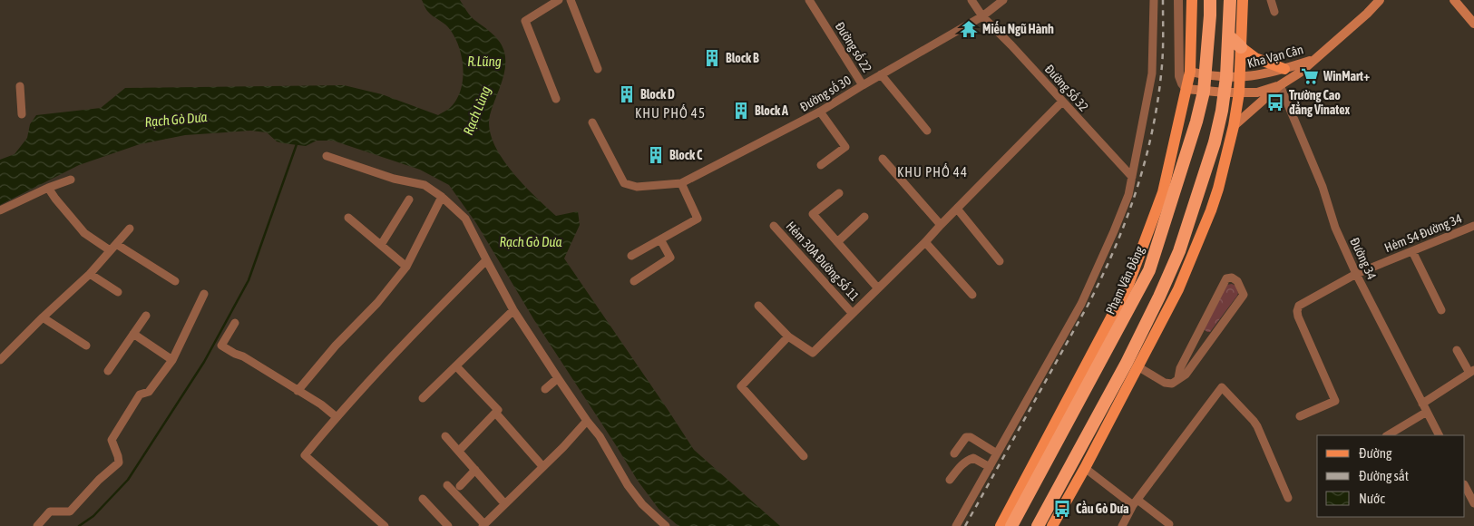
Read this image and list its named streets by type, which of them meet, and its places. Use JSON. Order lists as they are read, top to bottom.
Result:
{
  "streets": {
    "highway": ["Phạm Văn Đồng"],
    "main road": ["Kha Vạn Cân"],
    "street": [
      "Đường số 22",
      "Đường Số 32",
      "Đường số 30",
      "Hẻm 54 Đường 34",
      "Đường 34",
      "Hẻm 30A Đường Số 11"
    ]
  },
  "crossings": [
    ["Đường số 22", "Đường số 30"],
    ["Kha Vạn Cân", "Đường 34"],
    ["Kha Vạn Cân", "Phạm Văn Đồng"],
    ["Đường Số 32", "Đường số 30"],
    ["Hẻm 54 Đường 34", "Đường 34"]
  ],
  "districts": ["KHU PHỐ 45", "KHU PHỐ 44"],
  "water": ["R.Lũng", "Rạch Lùng", "Rạch Gò Dưa"],
  "places": {
    "temple": ["Miếu Ngũ Hành"],
    "building": [
      "Block B",
      "Block D",
      "Block A",
      "Block C"
    ],
    "supermarket": ["WinMart+"],
    "bus stop": ["Trường Cao đẳng Vinatex", "Cầu Gò Dưa"]
  },
  "legend": ["Đường", "Đường sắt", "Nước"]
}
